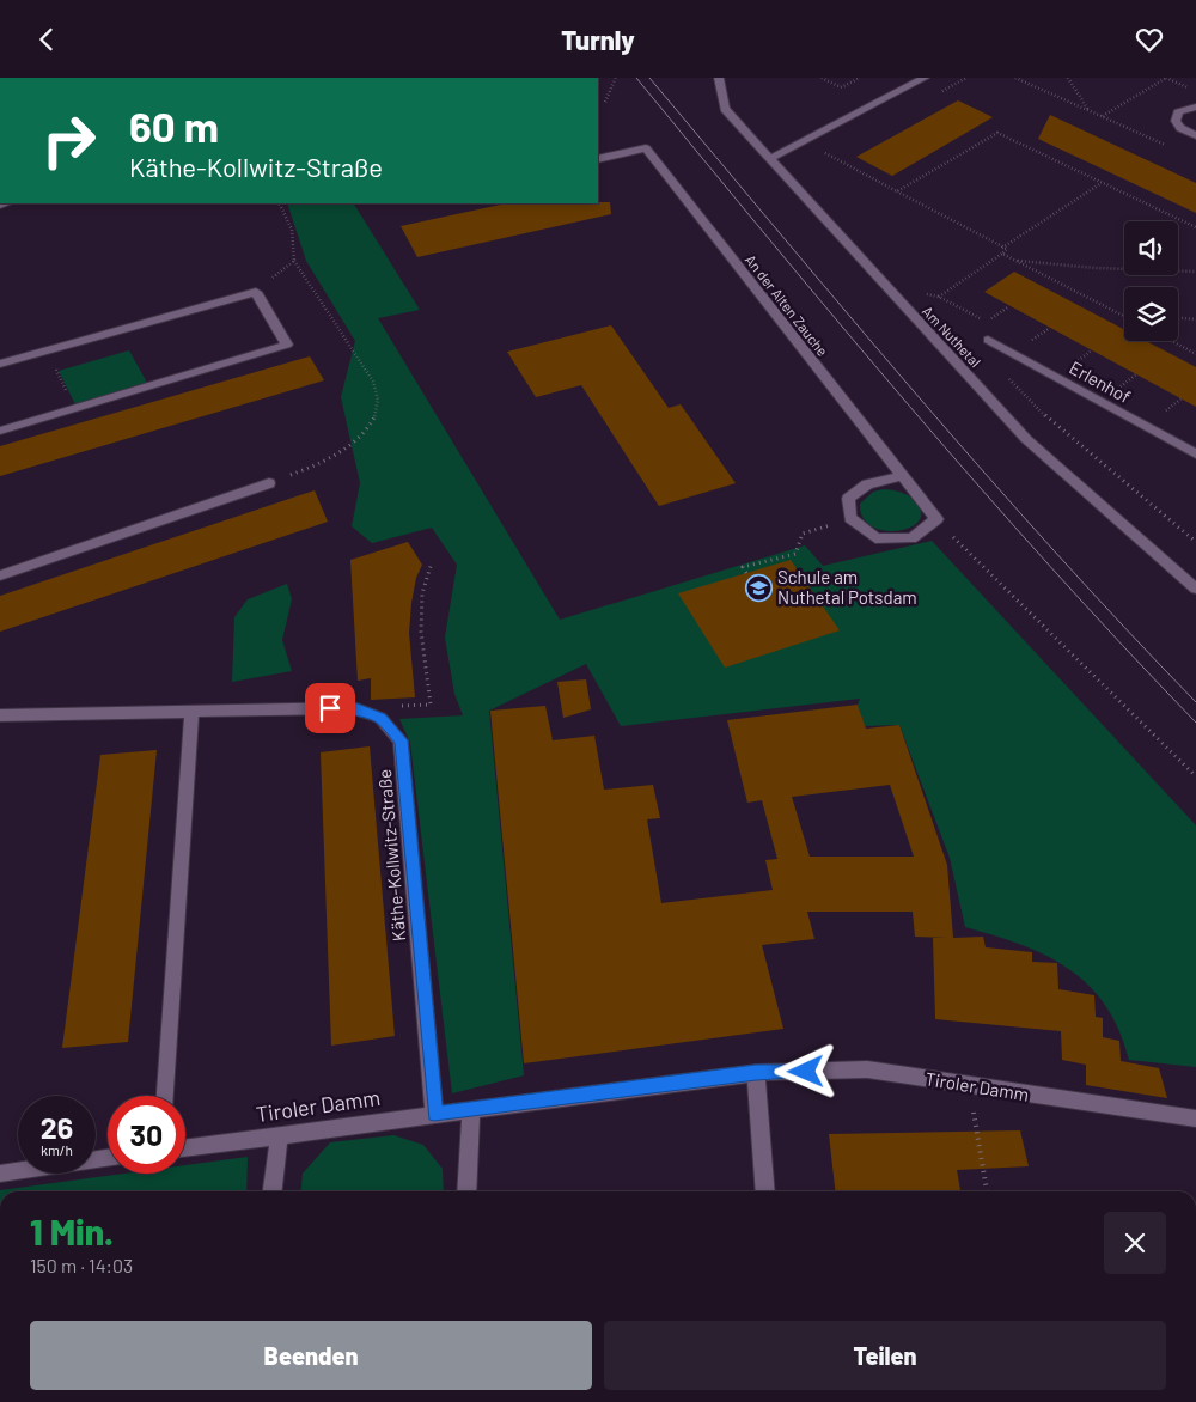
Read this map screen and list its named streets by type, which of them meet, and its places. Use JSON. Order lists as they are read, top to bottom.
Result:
{
  "streets": {
    "street": [
      "An der Alten Zauche",
      "Am Nuthetal",
      "Erlenhof",
      "Käthe-Kollwitz-Straße",
      "Tiroler Damm"
    ]
  },
  "crossings": [
    ["Käthe-Kollwitz-Straße", "Tiroler Damm"]
  ],
  "places": {
    "school or university": ["Schule am Nuthetal Potsdam"]
  },
  "page": {
    "header": "Turnly",
    "turn": ["60 m", "Käthe-Kollwitz-Straße"],
    "speed": "26 km/h",
    "limit": "30",
    "heading": ["1 Min.", "150 m · 14:03"],
    "buttons": ["Beenden", "Teilen"]
  }
}
